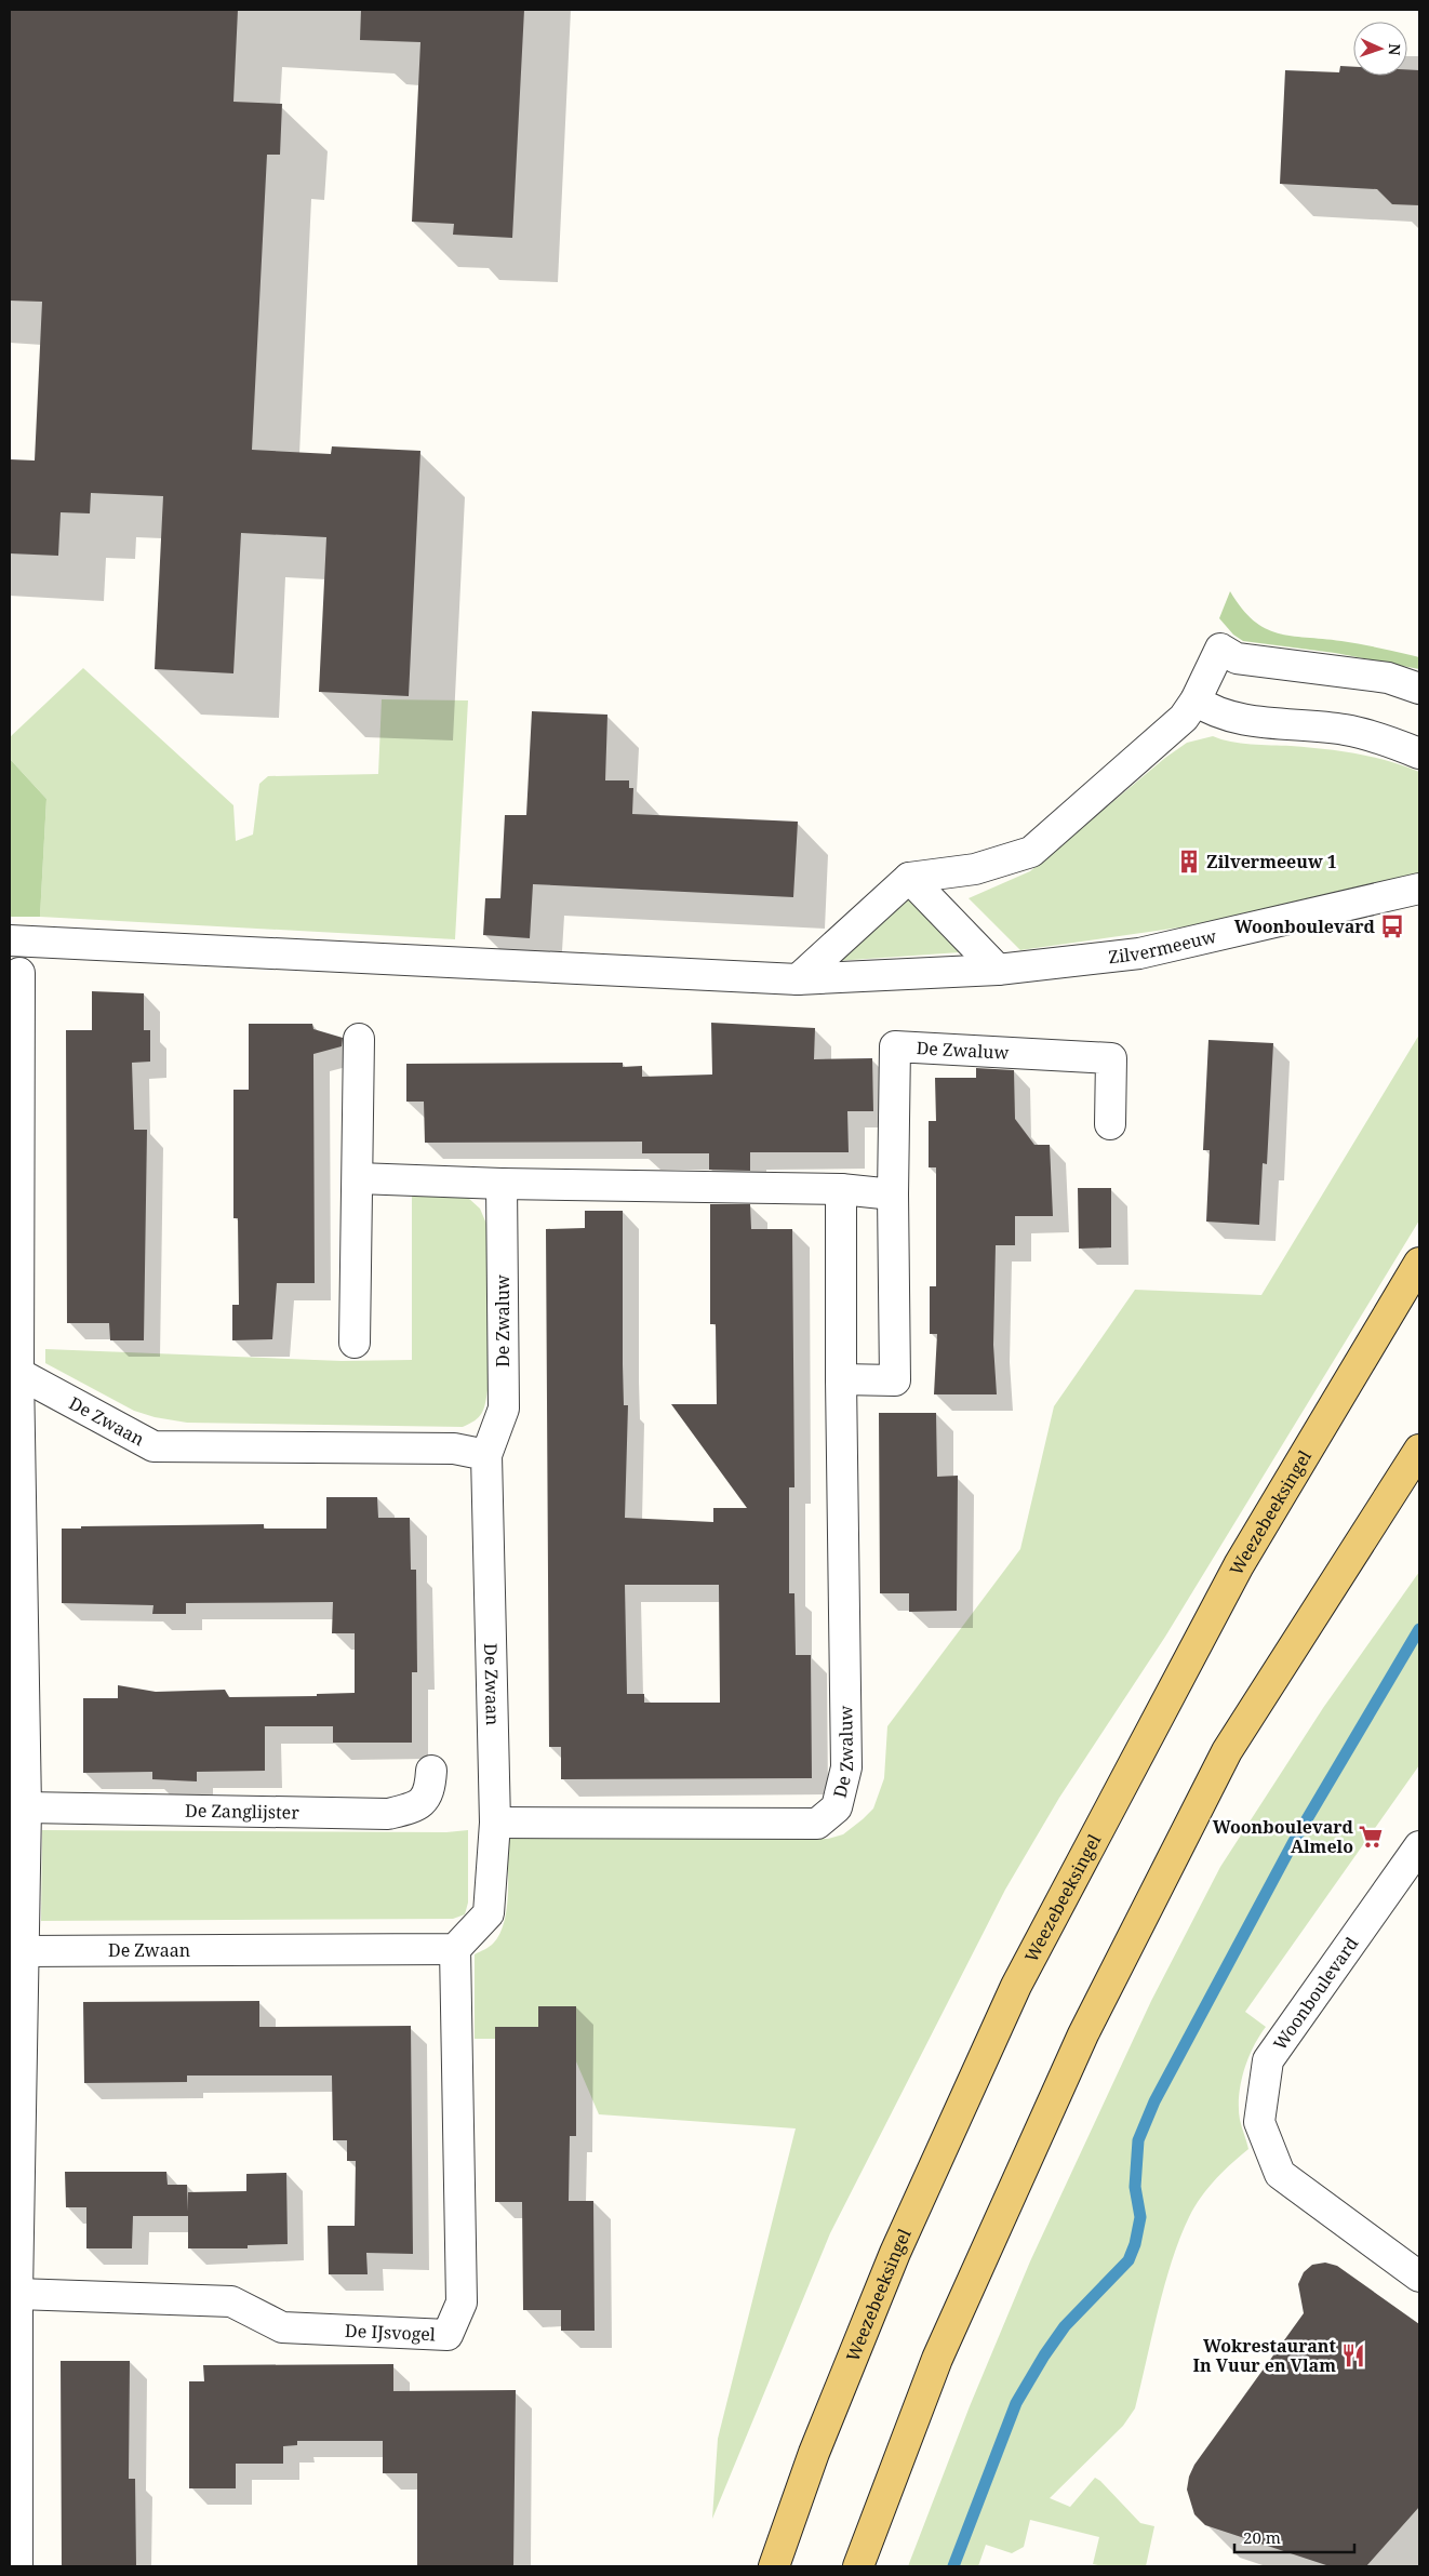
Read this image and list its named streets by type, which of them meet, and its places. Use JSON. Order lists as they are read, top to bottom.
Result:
{
  "streets": {
    "main road": ["Weezebeeksingel"],
    "street": [
      "Zilvermeeuw",
      "De Zwaluw",
      "De Zwaan",
      "De Zanglijster",
      "Woonboulevard",
      "De IJsvogel"
    ]
  },
  "crossings": [
    ["De Zwaluw", "De Zwaan"],
    ["De Zwaan", "De IJsvogel"]
  ],
  "places": {
    "building": ["Zilvermeeuw 1"],
    "bus stop": ["Woonboulevard"],
    "supermarket": ["Woonboulevard Almelo"],
    "restaurant": ["Wokrestaurant In Vuur en Vlam"]
  },
  "scale_bar": "20 m",
  "north": "right"
}
